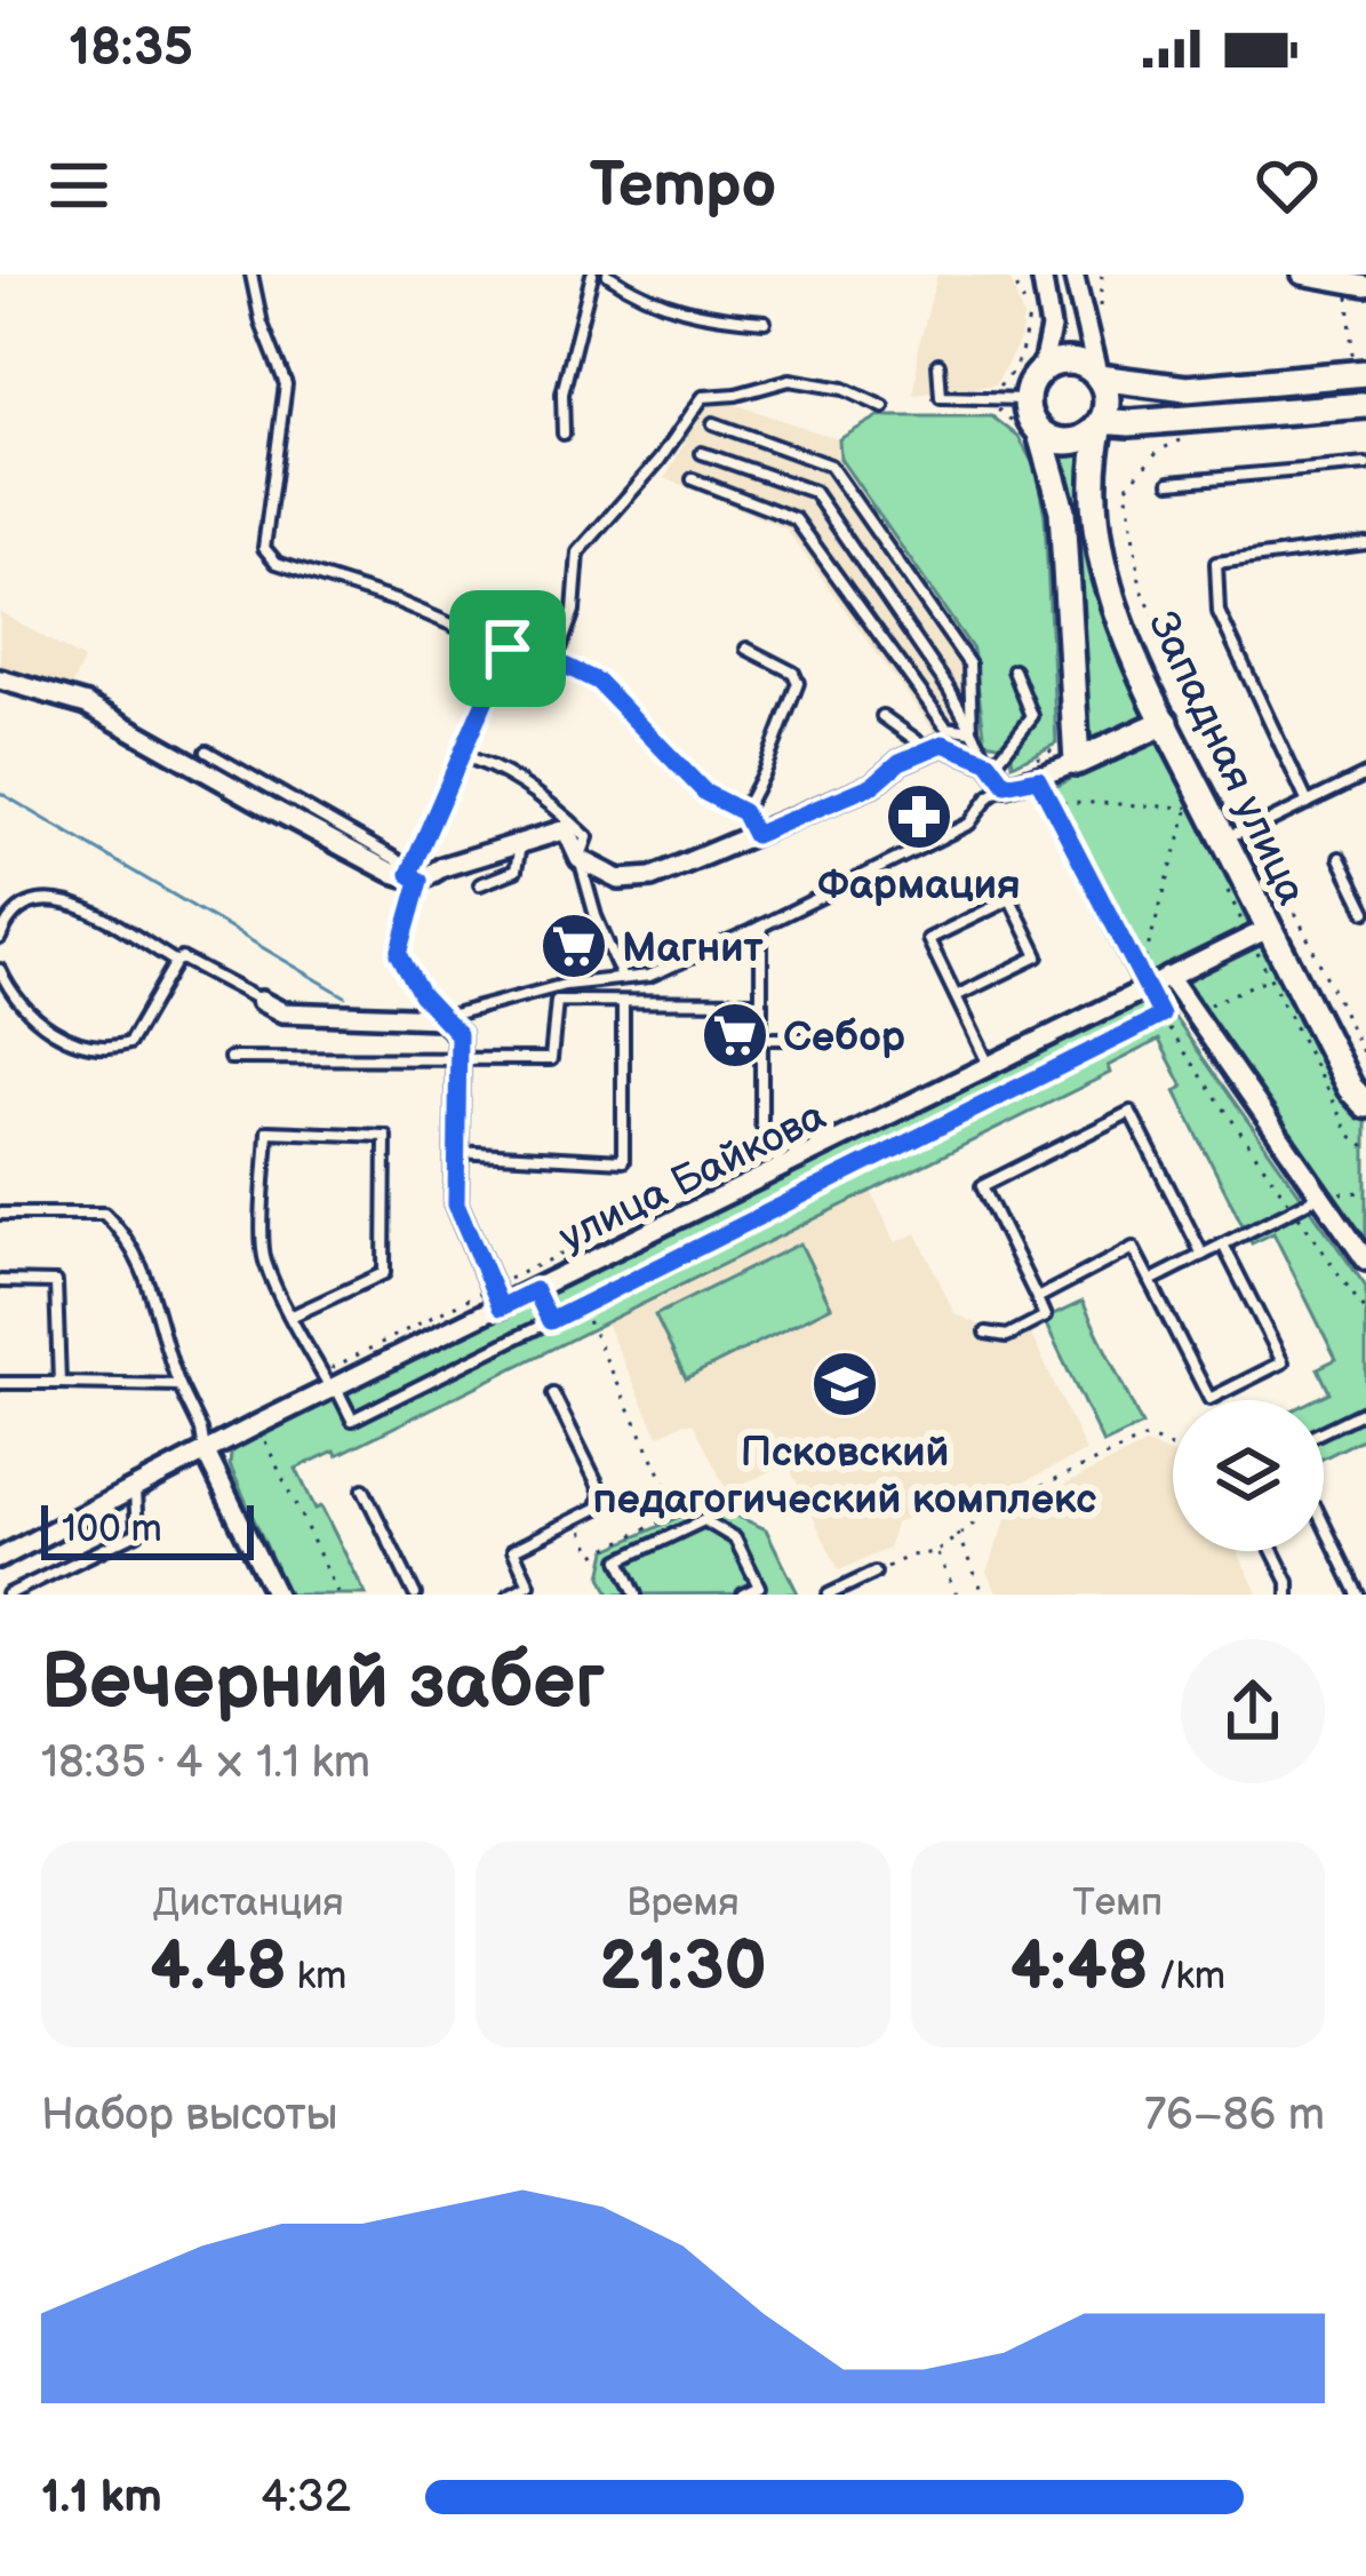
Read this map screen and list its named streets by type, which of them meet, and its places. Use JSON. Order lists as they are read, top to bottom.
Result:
{
  "streets": {
    "street": ["Западная улица", "улица Байкова"]
  },
  "crossings": [
    ["Западная улица", "улица Байкова"]
  ],
  "places": {
    "pharmacy": ["Фармация"],
    "supermarket": ["Магнит", "Себор"],
    "school or university": ["Псковский педагогический комплекс"]
  },
  "scale_bar": "100 m",
  "page": {
    "status": "18:35",
    "header": "Tempo",
    "scale": "100 m",
    "heading": ["Вечерний забег", "18:35 · 4 × 1.1 km"],
    "stats": [
      ["Дистанция", "4.48 km"],
      ["Время", "21:30"],
      ["Темп", "4:48 /km"]
    ],
    "chart": ["Набор высоты", "76–86 m"],
    "list": [
      {
        "name": "1.1 km",
        "note": "4:32"
      }
    ]
  }
}
